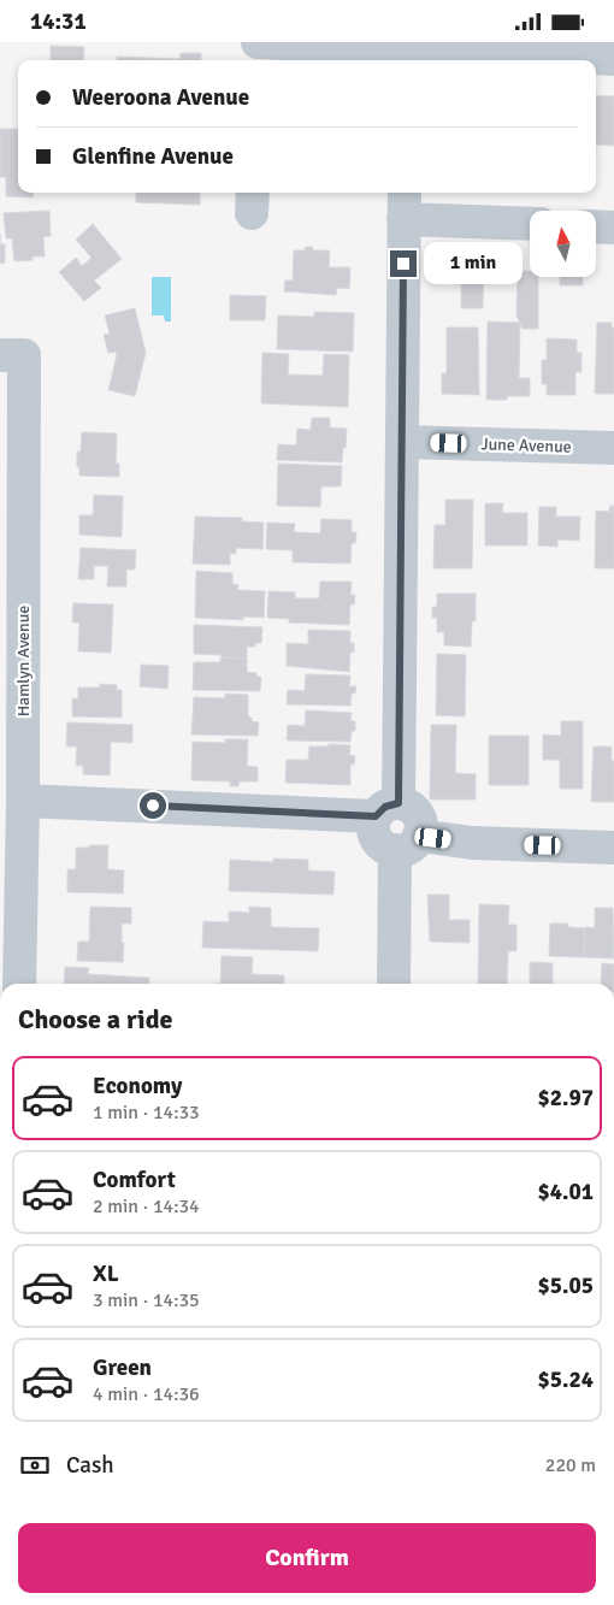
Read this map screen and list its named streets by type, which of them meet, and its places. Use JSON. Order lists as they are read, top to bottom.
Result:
{
  "streets": {
    "street": ["June Avenue", "Hamlyn Avenue"]
  },
  "north": "top",
  "page": {
    "status": "14:31",
    "banner": ["Weeroona Avenue", "Glenfine Avenue"],
    "bubble": "1 min",
    "heading": "Choose a ride",
    "list": [
      {
        "name": "Economy",
        "note": "1 min · 14:33",
        "value": "$2.97"
      },
      {
        "name": "Comfort",
        "note": "2 min · 14:34",
        "value": "$4.01"
      },
      {
        "name": "XL",
        "note": "3 min · 14:35",
        "value": "$5.05"
      },
      {
        "name": "Green",
        "note": "4 min · 14:36",
        "value": "$5.24"
      }
    ],
    "pay": ["Cash", "220 m"],
    "buttons": "Confirm"
  }
}
